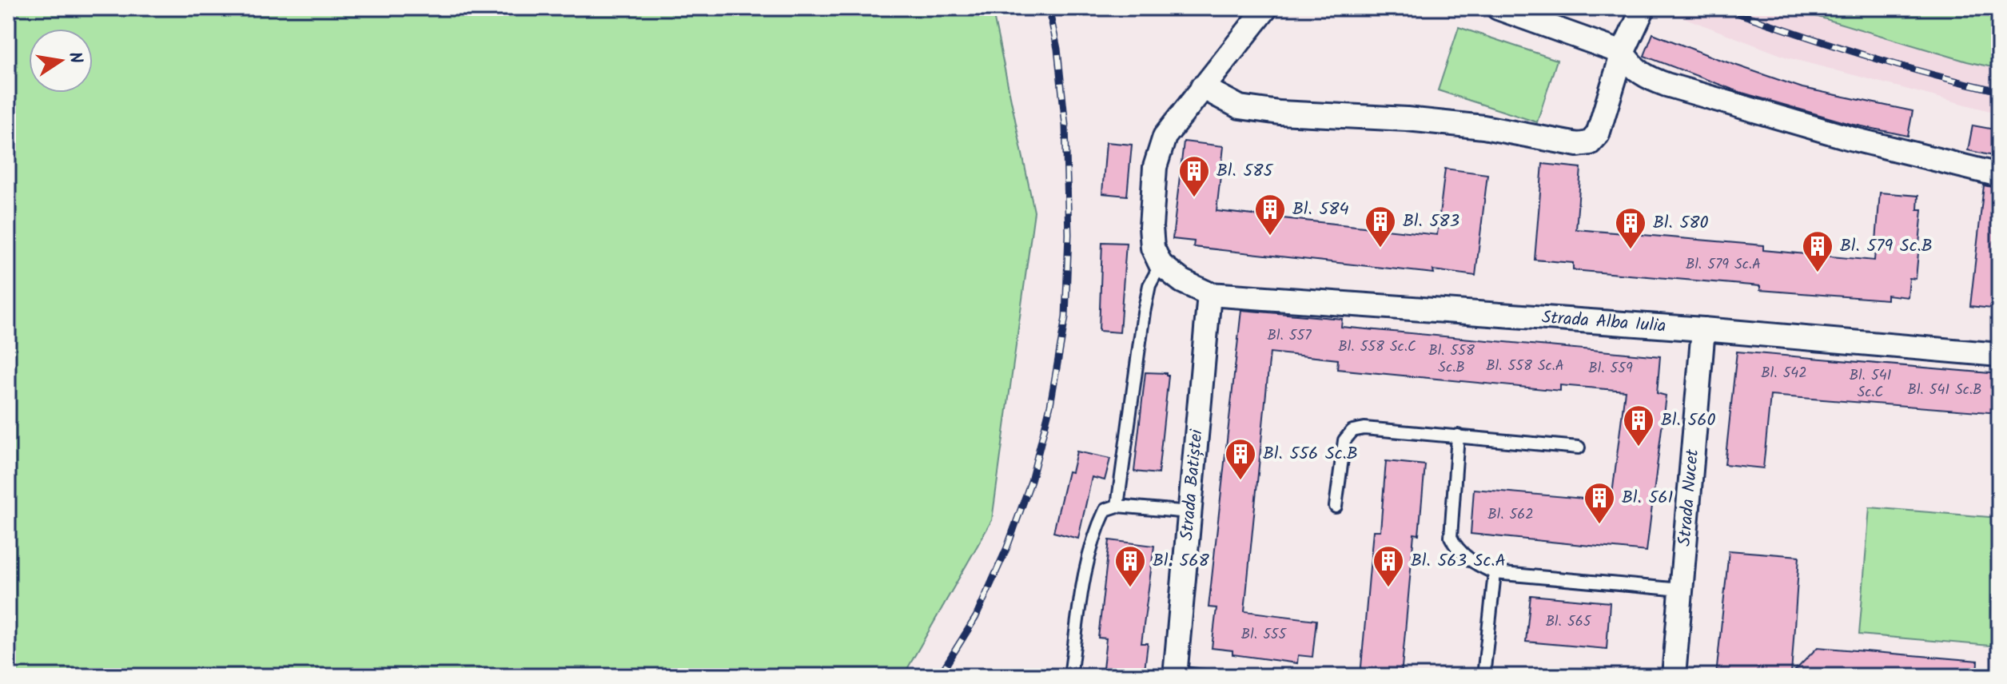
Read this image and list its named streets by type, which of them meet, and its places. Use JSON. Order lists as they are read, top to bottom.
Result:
{
  "streets": {
    "street": ["Strada Alba Iulia", "Strada Batiștei", "Strada Nucet"]
  },
  "crossings": [
    ["Strada Alba Iulia", "Strada Batiștei"],
    ["Strada Alba Iulia", "Strada Nucet"]
  ],
  "places": {
    "building": [
      "Bl. 585",
      "Bl. 584",
      "Bl. 583",
      "Bl. 580",
      "Bl. 579 Sc.B",
      "Bl. 560",
      "Bl. 556 Sc.B",
      "Bl. 561",
      "Bl. 568",
      "Bl. 563 Sc.A"
    ]
  },
  "house_numbers": [
    "Bl. 579 Sc.A",
    "Bl. 557",
    "Bl. 558 Sc.C",
    "Bl. 558 Sc.B",
    "Bl. 558 Sc.A",
    "Bl. 559",
    "Bl. 542",
    "Bl. 541 Sc.C",
    "Bl. 541 Sc.B",
    "Bl. 562",
    "Bl. 565",
    "Bl. 555"
  ],
  "north": "right"
}
